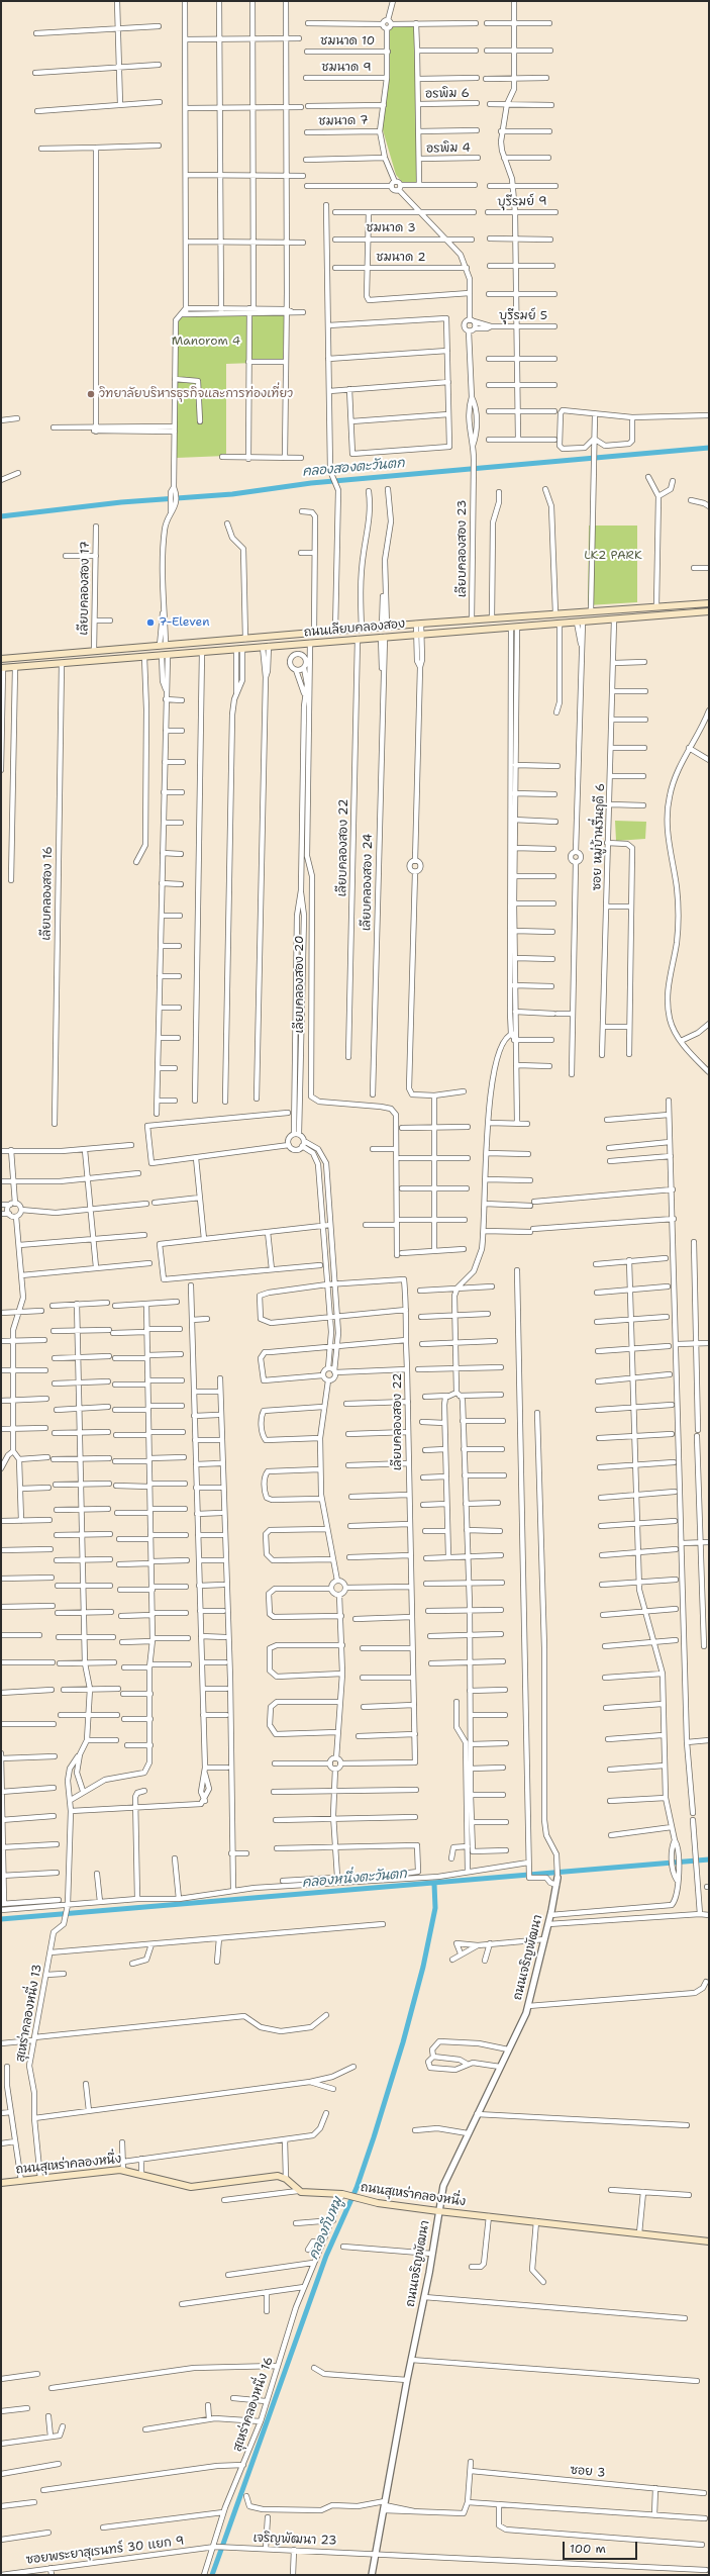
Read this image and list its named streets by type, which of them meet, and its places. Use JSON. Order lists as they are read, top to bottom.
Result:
{
  "streets": {
    "main road": ["ถนนเลียบคลองสอง", "ถนนสุเหร่าคลองหนึ่ง"],
    "street": [
      "ชมนาด 10",
      "ชมนาด 9",
      "อรพิม 6",
      "ชมนาด 7",
      "อรพิม 4",
      "บุุรีรมย์ 9",
      "ชมนาด 3",
      "ชมนาด 2",
      "บุุรีรมย์ 5",
      "เลียบคลองสอง 23",
      "เลียบคลองสอง 17",
      "ซอย หมู่บ้านรื่นฤดี 6",
      "เลียบคลองสอง 22",
      "เลียบคลองสอง 24",
      "เลียบคลองสอง 16",
      "เลียบคลองสอง 20",
      "ถนนเจริญพัฒนา",
      "สุเหร่าคลองหนึ่ง 13",
      "สุเหร่าคลองหนึ่ง 16",
      "ซอย 3",
      "เจริญพัฒนา 23",
      "ซอยพระยาสุเรนทร์ 30 แยก 9"
    ]
  },
  "crossings": [
    ["บุุรีรมย์ 5", "เลียบคลองสอง 23"],
    ["เลียบคลองสอง 23", "ถนนเลียบคลองสอง"],
    ["เลียบคลองสอง 17", "ถนนเลียบคลองสอง"],
    ["ถนนเลียบคลองสอง", "ซอย หมู่บ้านรื่นฤดี 6"],
    ["ถนนเลียบคลองสอง", "เลียบคลองสอง 22"],
    ["ถนนเลียบคลองสอง", "เลียบคลองสอง 24"],
    ["ถนนเลียบคลองสอง", "เลียบคลองสอง 16"],
    ["ถนนเลียบคลองสอง", "เลียบคลองสอง 20"],
    ["ถนนเจริญพัฒนา", "ถนนสุเหร่าคลองหนึ่ง"],
    ["ถนนเจริญพัฒนา", "เจริญพัฒนา 23"],
    ["สุเหร่าคลองหนึ่ง 13", "ถนนสุเหร่าคลองหนึ่ง"],
    ["ถนนสุเหร่าคลองหนึ่ง", "สุเหร่าคลองหนึ่ง 16"],
    ["สุเหร่าคลองหนึ่ง 16", "เจริญพัฒนา 23"],
    ["สุเหร่าคลองหนึ่ง 16", "ซอยพระยาสุเรนทร์ 30 แยก 9"],
    ["เจริญพัฒนา 23", "ซอยพระยาสุเรนทร์ 30 แยก 9"]
  ],
  "water": ["คลองสองตะวันตก", "คลองหนึ่งตะวันตก", "คลองกีบหมู"],
  "parks": ["Manorom 4", "LK2 PARK"],
  "places": ["วิทยาลัยบริหารธุรกิจและการท่องเที่ยว", "7-Eleven"],
  "scale_bar": "100 m"
}
